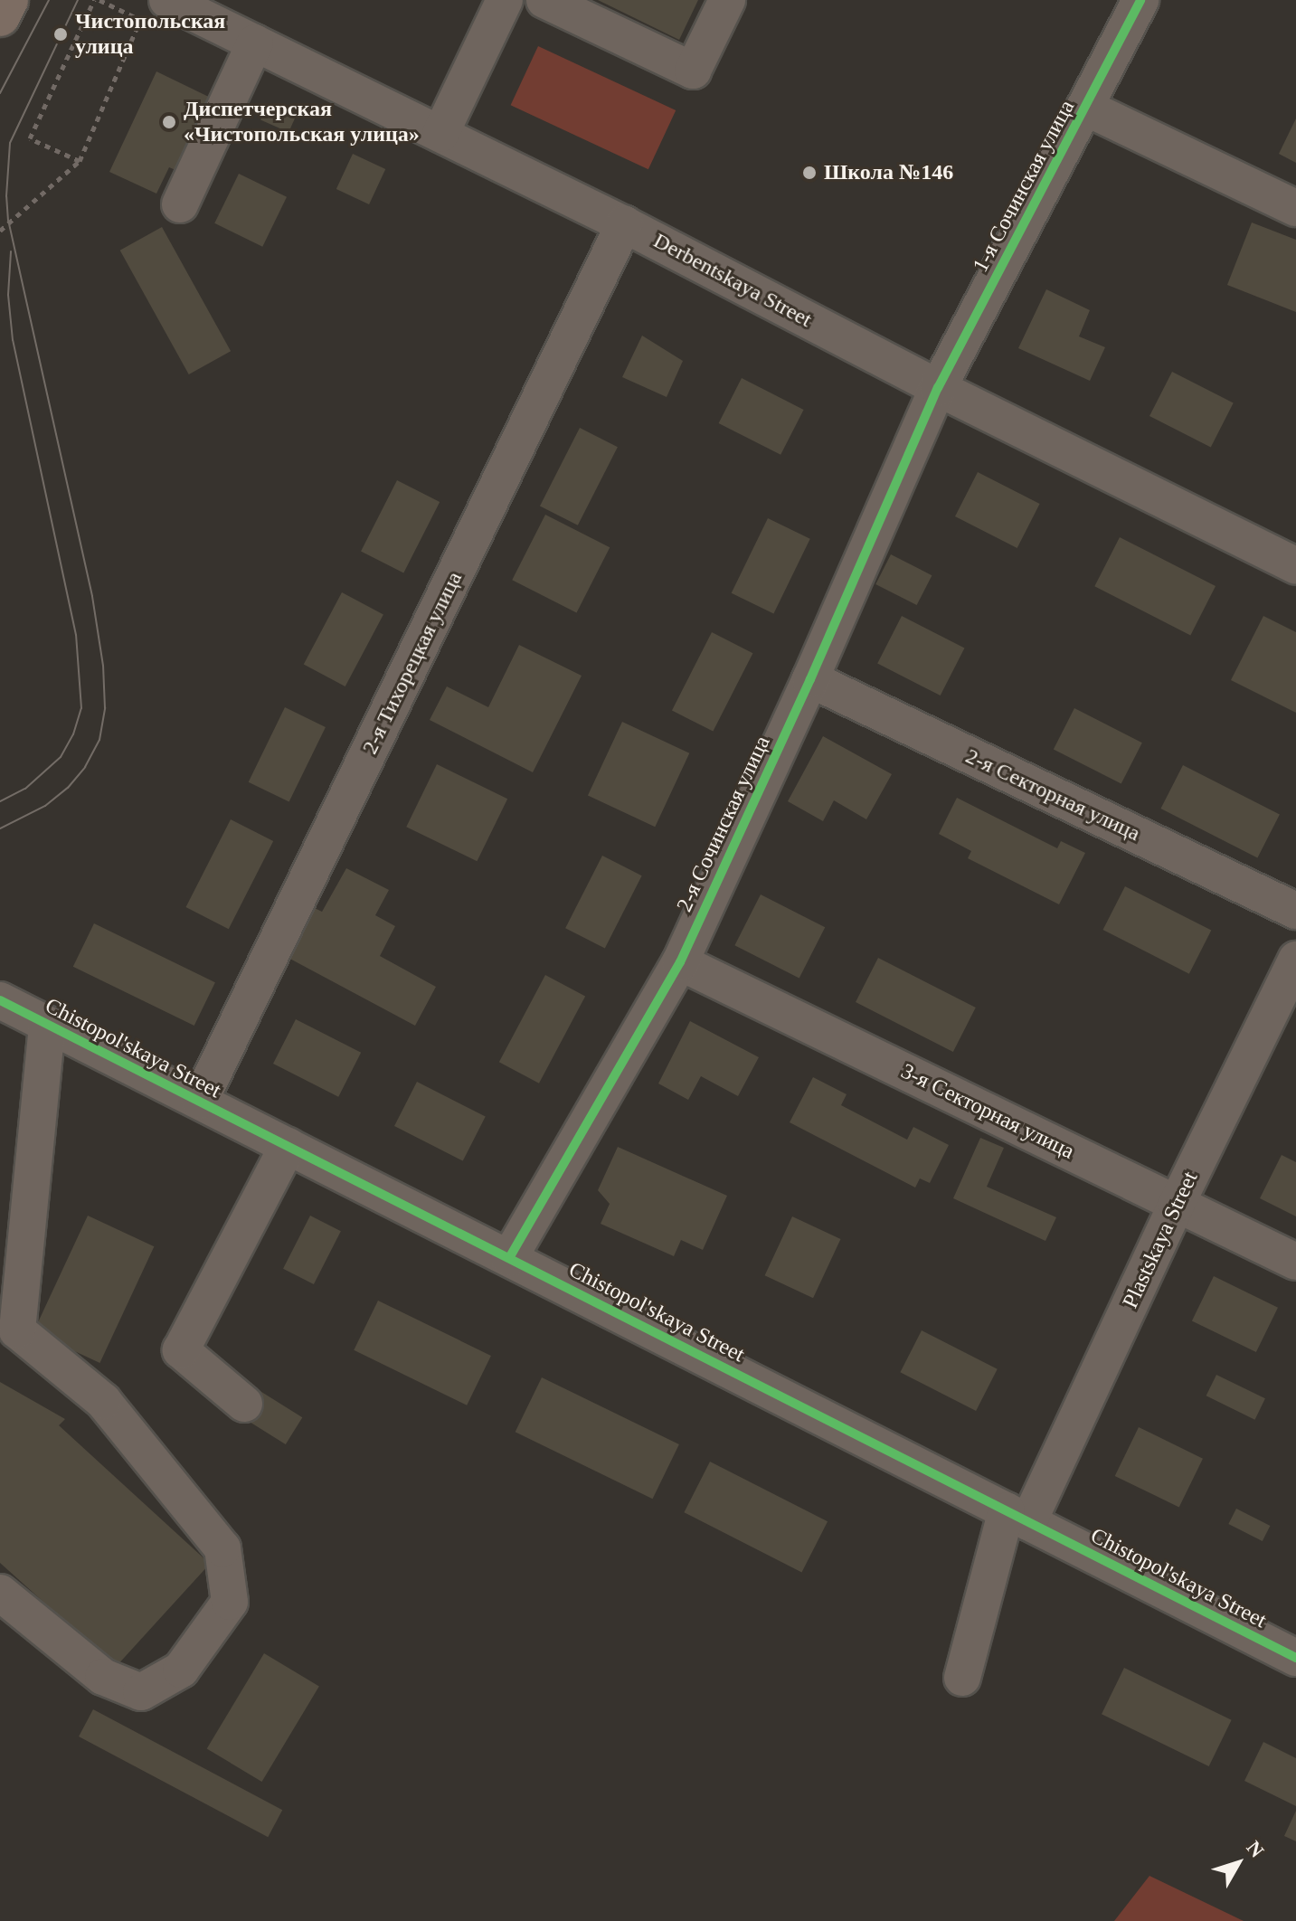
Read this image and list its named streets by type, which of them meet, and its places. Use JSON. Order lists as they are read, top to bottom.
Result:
{
  "streets": {
    "street": [
      "1-я Сочинская улица",
      "Derbentskaya Street",
      "2-я Тихорецкая улица",
      "2-я Секторная улица",
      "2-я Сочинская улица",
      "Chistopol'skaya Street",
      "3-я Секторная улица",
      "Plastskaya Street"
    ]
  },
  "crossings": [
    ["1-я Сочинская улица", "Derbentskaya Street"],
    ["1-я Сочинская улица", "2-я Сочинская улица"],
    ["Derbentskaya Street", "2-я Тихорецкая улица"],
    ["Derbentskaya Street", "2-я Сочинская улица"],
    ["2-я Тихорецкая улица", "Chistopol'skaya Street"],
    ["2-я Секторная улица", "2-я Сочинская улица"],
    ["2-я Сочинская улица", "Chistopol'skaya Street"],
    ["2-я Сочинская улица", "3-я Секторная улица"],
    ["Chistopol'skaya Street", "Plastskaya Street"],
    ["3-я Секторная улица", "Plastskaya Street"]
  ],
  "places": ["Чистопольская улица", "Диспетчерская «Чистопольская улица»", "Школа №146"],
  "north": "top right"
}
